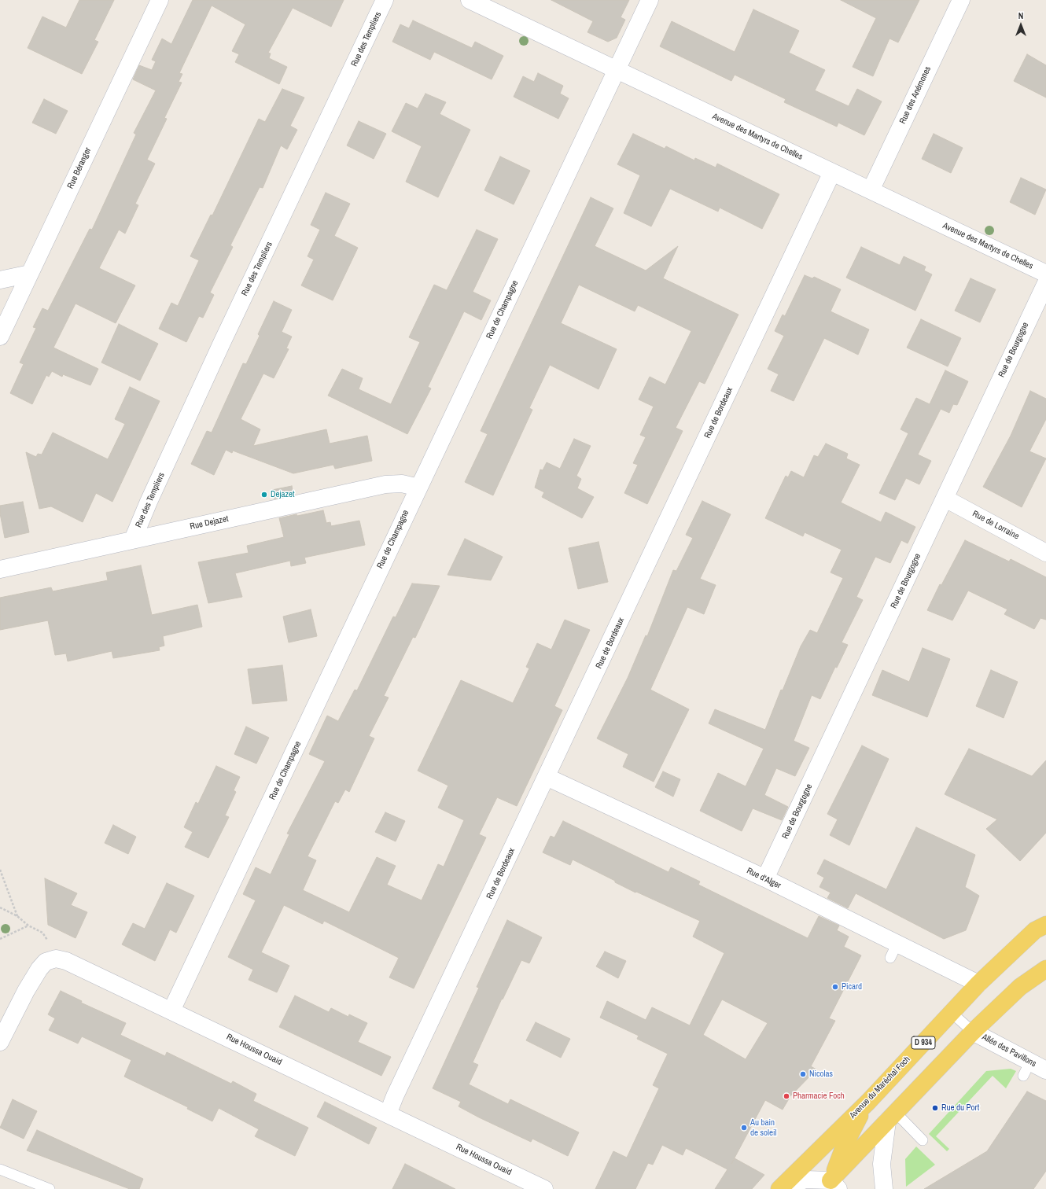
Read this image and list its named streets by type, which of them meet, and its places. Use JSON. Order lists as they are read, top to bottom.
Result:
{
  "streets": {
    "main road": ["D 934", "Avenue du Maréchal Foch"],
    "street": [
      "Rue des Templiers",
      "Rue des Anémones",
      "Avenue des Martyrs de Chelles",
      "Rue Béranger",
      "Rue de Champagne",
      "Rue de Bourgogne",
      "Rue de Bordeaux",
      "Rue Dejazet",
      "Rue de Lorraine",
      "Rue d'Alger",
      "Rue Houssa Ouaid",
      "Allée des Pavillons"
    ]
  },
  "crossings": [
    ["Rue des Templiers", "Rue Dejazet"],
    ["Rue des Anémones", "Avenue des Martyrs de Chelles"],
    ["Avenue des Martyrs de Chelles", "Rue de Champagne"],
    ["Avenue des Martyrs de Chelles", "Rue de Bordeaux"],
    ["Rue de Champagne", "Rue Dejazet"],
    ["Rue de Champagne", "Rue Houssa Ouaid"],
    ["Rue de Bourgogne", "Rue de Lorraine"],
    ["Rue de Bourgogne", "Rue d'Alger"],
    ["Rue de Bordeaux", "Rue d'Alger"],
    ["Rue de Bordeaux", "Rue Houssa Ouaid"],
    ["Rue d'Alger", "D 934"],
    ["Rue d'Alger", "Avenue du Maréchal Foch"],
    ["D 934", "Avenue du Maréchal Foch"]
  ],
  "places": [
    "Dejazet",
    "Picard",
    "Nicolas",
    "Pharmacie Foch",
    "Rue du Port",
    "Au bain de soleil"
  ],
  "north": "top"
}
